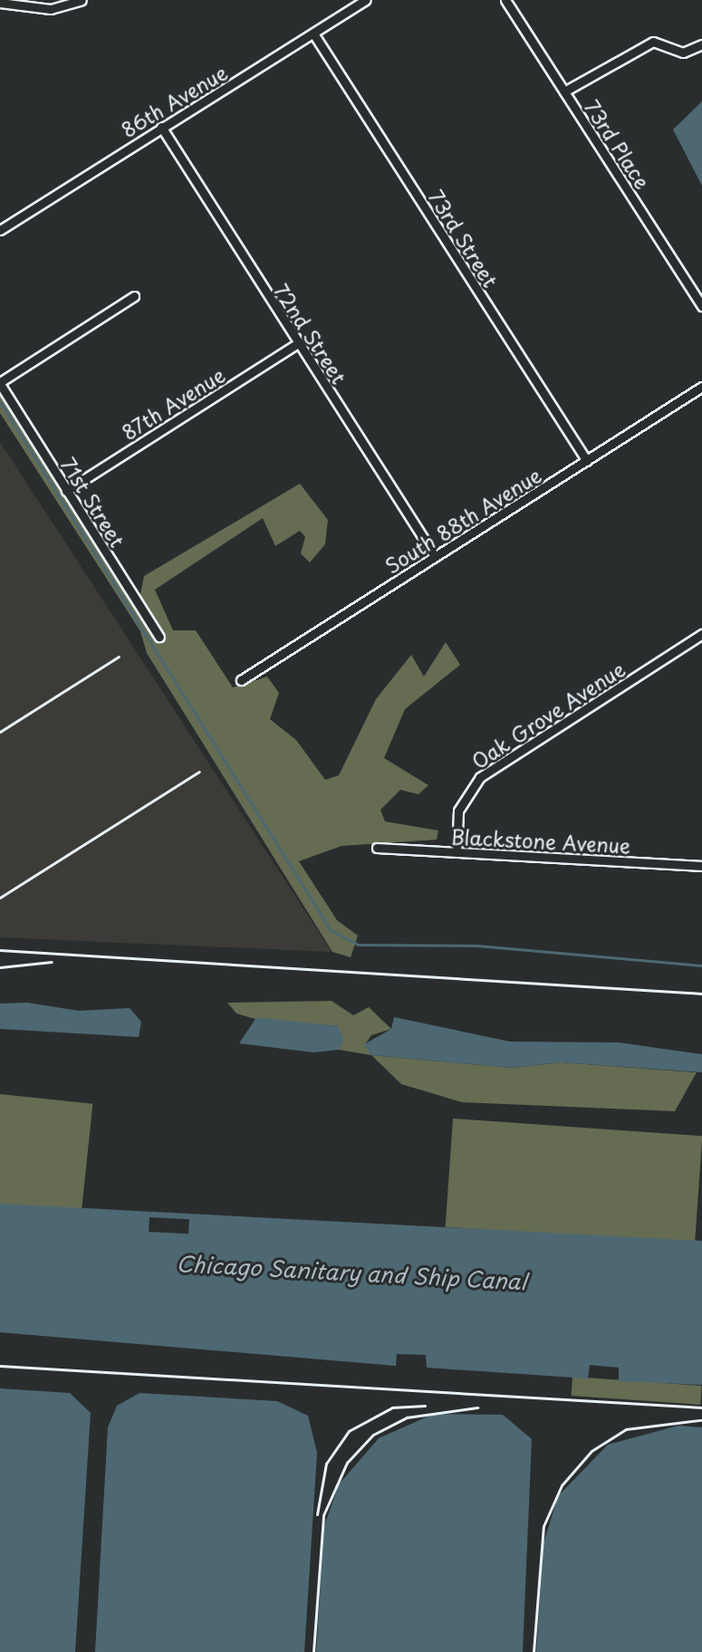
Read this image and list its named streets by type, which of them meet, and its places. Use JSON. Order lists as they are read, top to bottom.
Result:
{
  "streets": {
    "street": [
      "86th Avenue",
      "73rd Place",
      "73rd Street",
      "72nd Street",
      "87th Avenue",
      "71st Street",
      "South 88th Avenue",
      "Oak Grove Avenue",
      "Blackstone Avenue"
    ]
  },
  "crossings": [
    ["86th Avenue", "73rd Street"],
    ["86th Avenue", "72nd Street"],
    ["73rd Street", "South 88th Avenue"],
    ["72nd Street", "87th Avenue"],
    ["72nd Street", "South 88th Avenue"],
    ["87th Avenue", "71st Street"],
    ["Oak Grove Avenue", "Blackstone Avenue"]
  ],
  "water": ["Chicago Sanitary and Ship Canal"]
}
